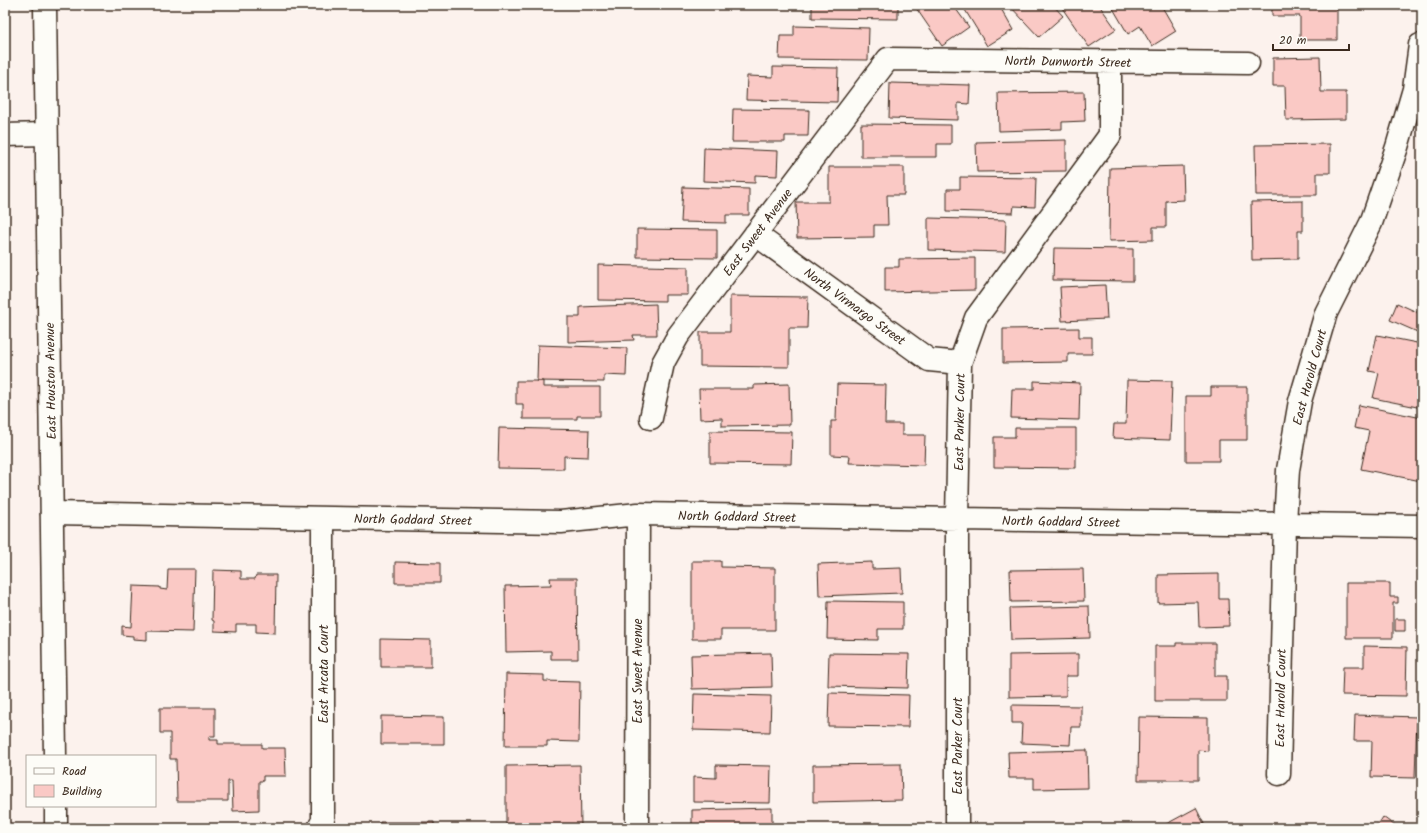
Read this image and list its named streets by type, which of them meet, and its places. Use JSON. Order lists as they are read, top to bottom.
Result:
{
  "streets": {
    "street": [
      "North Dunworth Street",
      "East Sweet Avenue",
      "North Virmargo Street",
      "East Harold Court",
      "East Houston Avenue",
      "East Parker Court",
      "North Goddard Street",
      "East Arcata Court"
    ]
  },
  "crossings": [
    ["North Dunworth Street", "East Sweet Avenue"],
    ["North Dunworth Street", "East Parker Court"],
    ["East Sweet Avenue", "North Virmargo Street"],
    ["East Sweet Avenue", "North Goddard Street"],
    ["North Virmargo Street", "East Parker Court"],
    ["East Harold Court", "North Goddard Street"],
    ["East Houston Avenue", "North Goddard Street"],
    ["East Parker Court", "North Goddard Street"],
    ["North Goddard Street", "East Arcata Court"]
  ],
  "legend": ["Road", "Building"],
  "scale_bar": "20 m"
}
